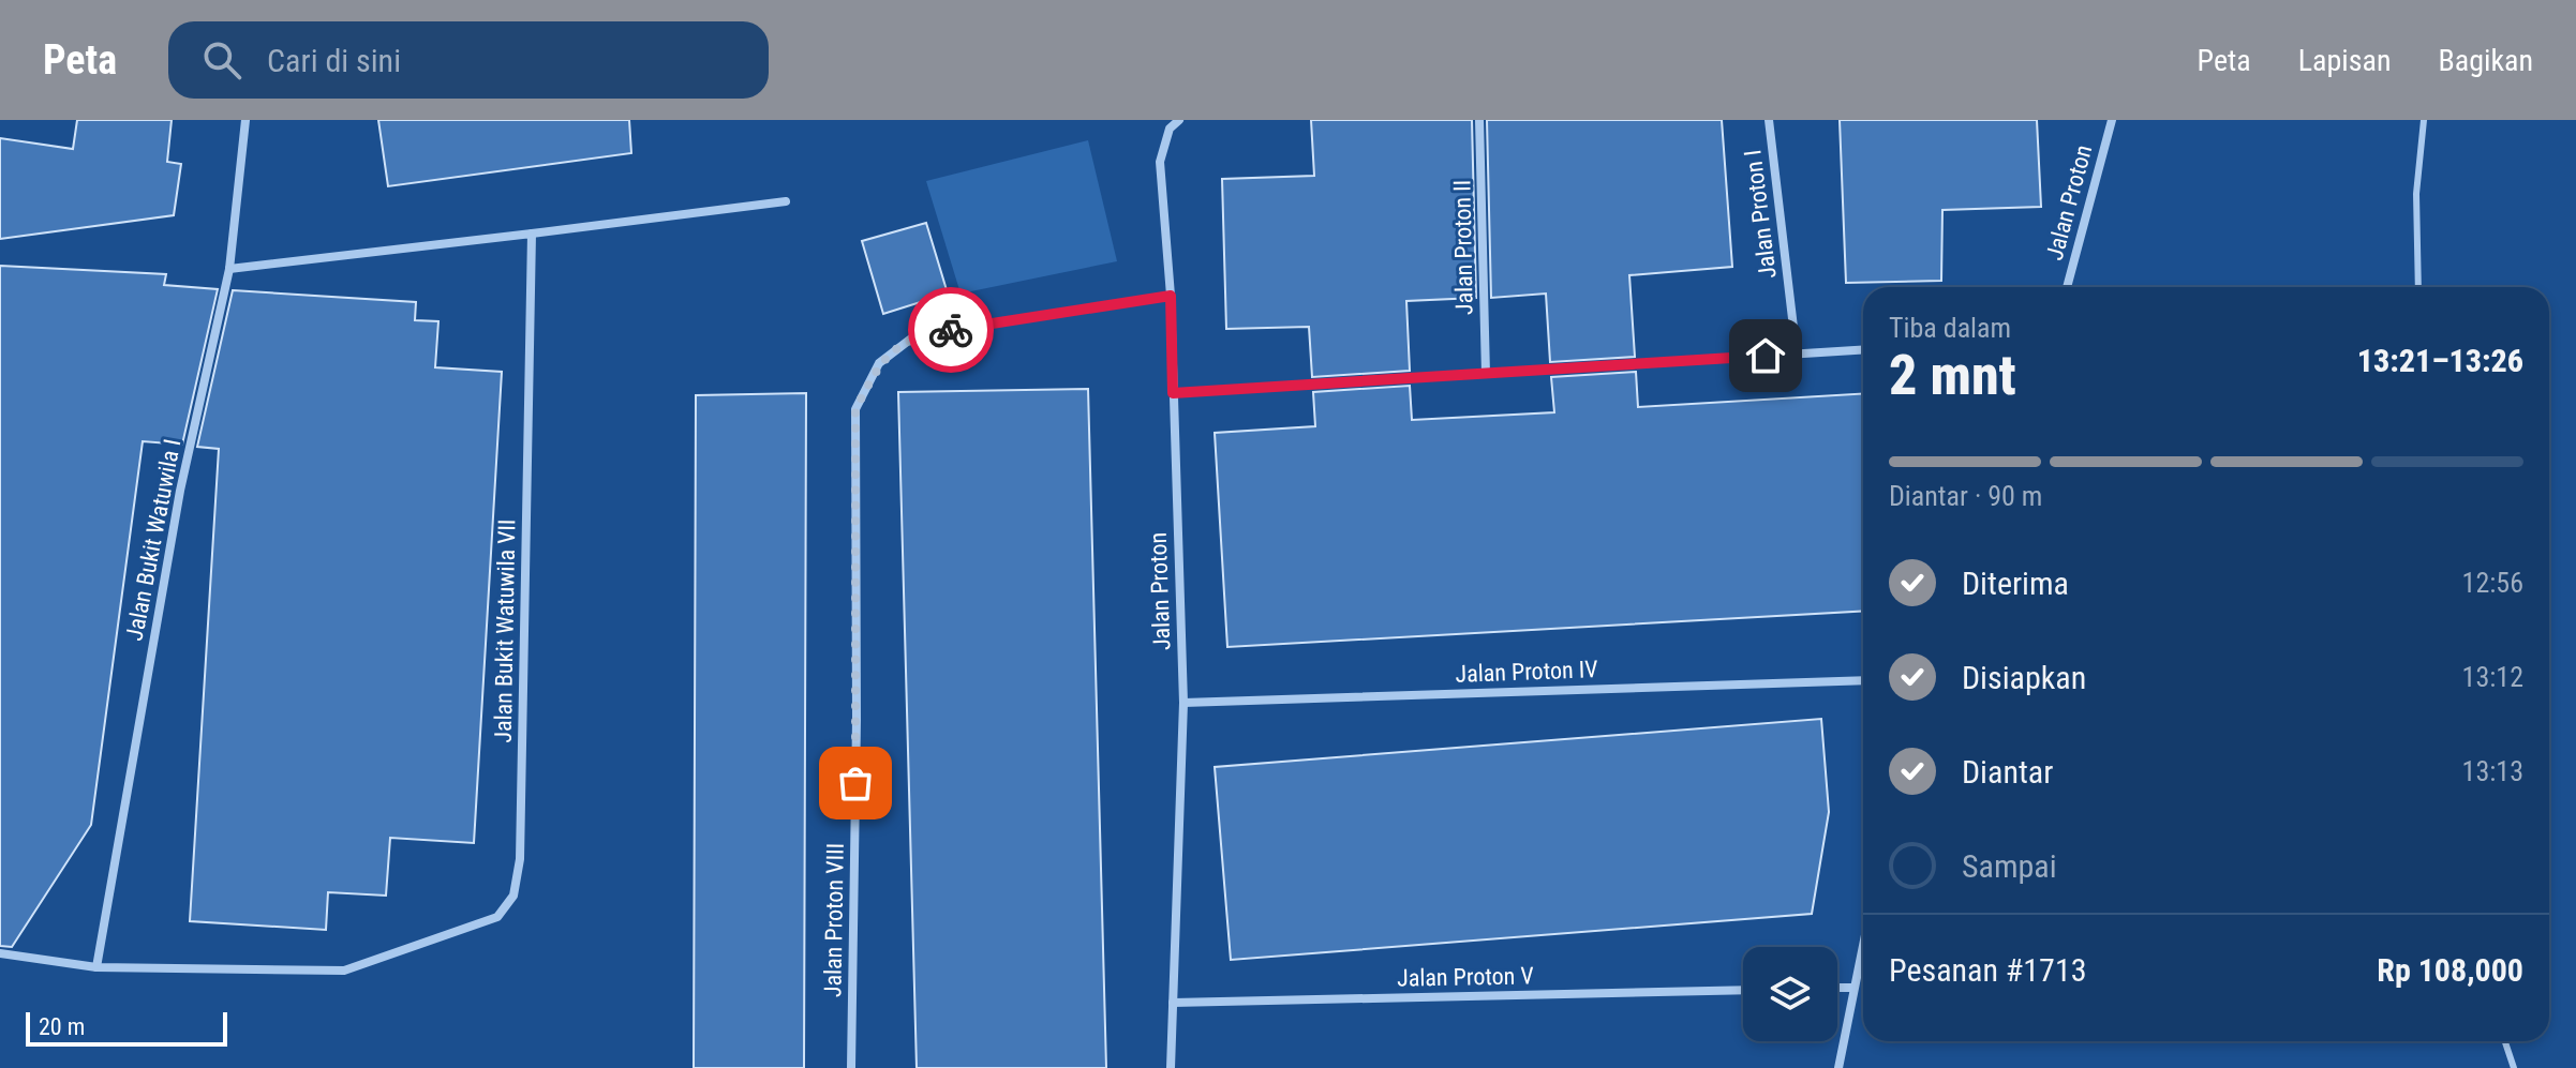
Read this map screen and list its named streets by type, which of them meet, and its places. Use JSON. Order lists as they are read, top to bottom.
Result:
{
  "streets": {
    "street": [
      "Jalan Proton",
      "Jalan Proton I",
      "Jalan Proton II",
      "Jalan Bukit Watuwila I",
      "Jalan Bukit Watuwila VII",
      "Jalan Proton IV",
      "Jalan Proton VIII",
      "Jalan Proton V"
    ]
  },
  "crossings": [
    ["Jalan Proton", "Jalan Proton IV"],
    ["Jalan Proton", "Jalan Proton VIII"],
    ["Jalan Proton", "Jalan Proton V"],
    ["Jalan Bukit Watuwila I", "Jalan Bukit Watuwila VII"]
  ],
  "scale_bar": "20 m",
  "page": {
    "header": "Peta",
    "search": "Cari di sini",
    "nav": ["Peta", "Lapisan", "Bagikan"],
    "heading": ["2 mnt", "Tiba dalam", "13:21–13:26"],
    "panel": ["Pesanan #1713", "Rp 108,000"],
    "bar": "Diantar · 90 m",
    "list": [
      ["Diterima", "12:56"],
      ["Disiapkan", "13:12"],
      ["Diantar", "13:13"],
      "Sampai"
    ],
    "scale": "20 m"
  }
}
